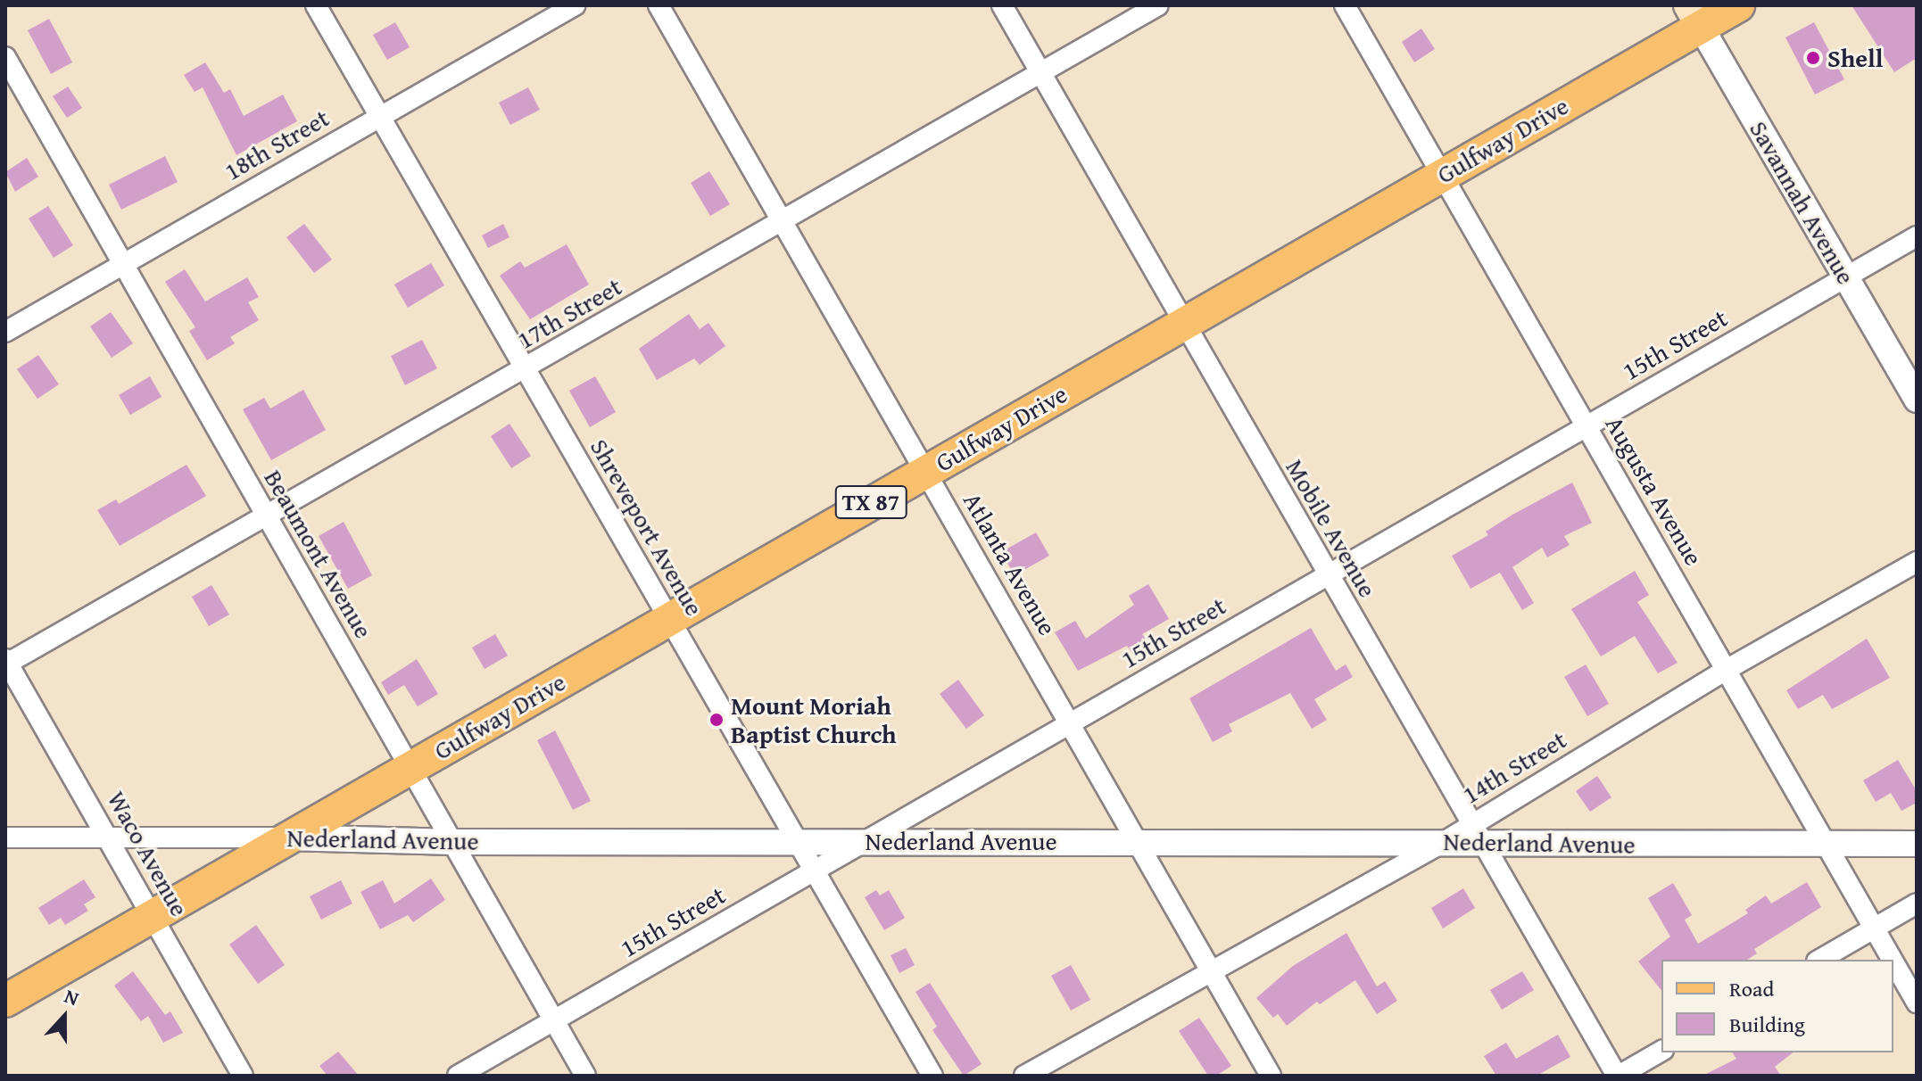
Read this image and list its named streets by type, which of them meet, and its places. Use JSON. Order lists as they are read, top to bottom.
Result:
{
  "streets": {
    "main road": ["Gulfway Drive", "TX 87"],
    "street": [
      "18th Street",
      "Savannah Avenue",
      "17th Street",
      "15th Street",
      "Augusta Avenue",
      "Shreveport Avenue",
      "Mobile Avenue",
      "Beaumont Avenue",
      "Atlanta Avenue",
      "14th Street",
      "Nederland Avenue",
      "Waco Avenue"
    ]
  },
  "crossings": [
    ["Gulfway Drive", "Savannah Avenue"],
    ["Gulfway Drive", "Augusta Avenue"],
    ["Gulfway Drive", "Shreveport Avenue"],
    ["Gulfway Drive", "Mobile Avenue"],
    ["Gulfway Drive", "Beaumont Avenue"],
    ["Gulfway Drive", "Atlanta Avenue"],
    ["Gulfway Drive", "Nederland Avenue"],
    ["Gulfway Drive", "Waco Avenue"],
    ["18th Street", "Shreveport Avenue"],
    ["18th Street", "Beaumont Avenue"],
    ["Savannah Avenue", "15th Street"],
    ["17th Street", "Shreveport Avenue"],
    ["17th Street", "Mobile Avenue"],
    ["17th Street", "Beaumont Avenue"],
    ["17th Street", "Atlanta Avenue"],
    ["17th Street", "Waco Avenue"],
    ["15th Street", "Augusta Avenue"],
    ["15th Street", "Shreveport Avenue"],
    ["15th Street", "Mobile Avenue"],
    ["15th Street", "Beaumont Avenue"],
    ["15th Street", "Atlanta Avenue"],
    ["15th Street", "Nederland Avenue"],
    ["Augusta Avenue", "14th Street"],
    ["Augusta Avenue", "Nederland Avenue"],
    ["Shreveport Avenue", "Nederland Avenue"],
    ["Mobile Avenue", "14th Street"],
    ["Mobile Avenue", "Nederland Avenue"],
    ["Beaumont Avenue", "Nederland Avenue"],
    ["Atlanta Avenue", "Nederland Avenue"],
    ["14th Street", "Nederland Avenue"],
    ["Nederland Avenue", "Waco Avenue"]
  ],
  "places": ["Shell", "Mount Moriah Baptist Church"],
  "legend": ["Road", "Building"],
  "north": "top"
}
